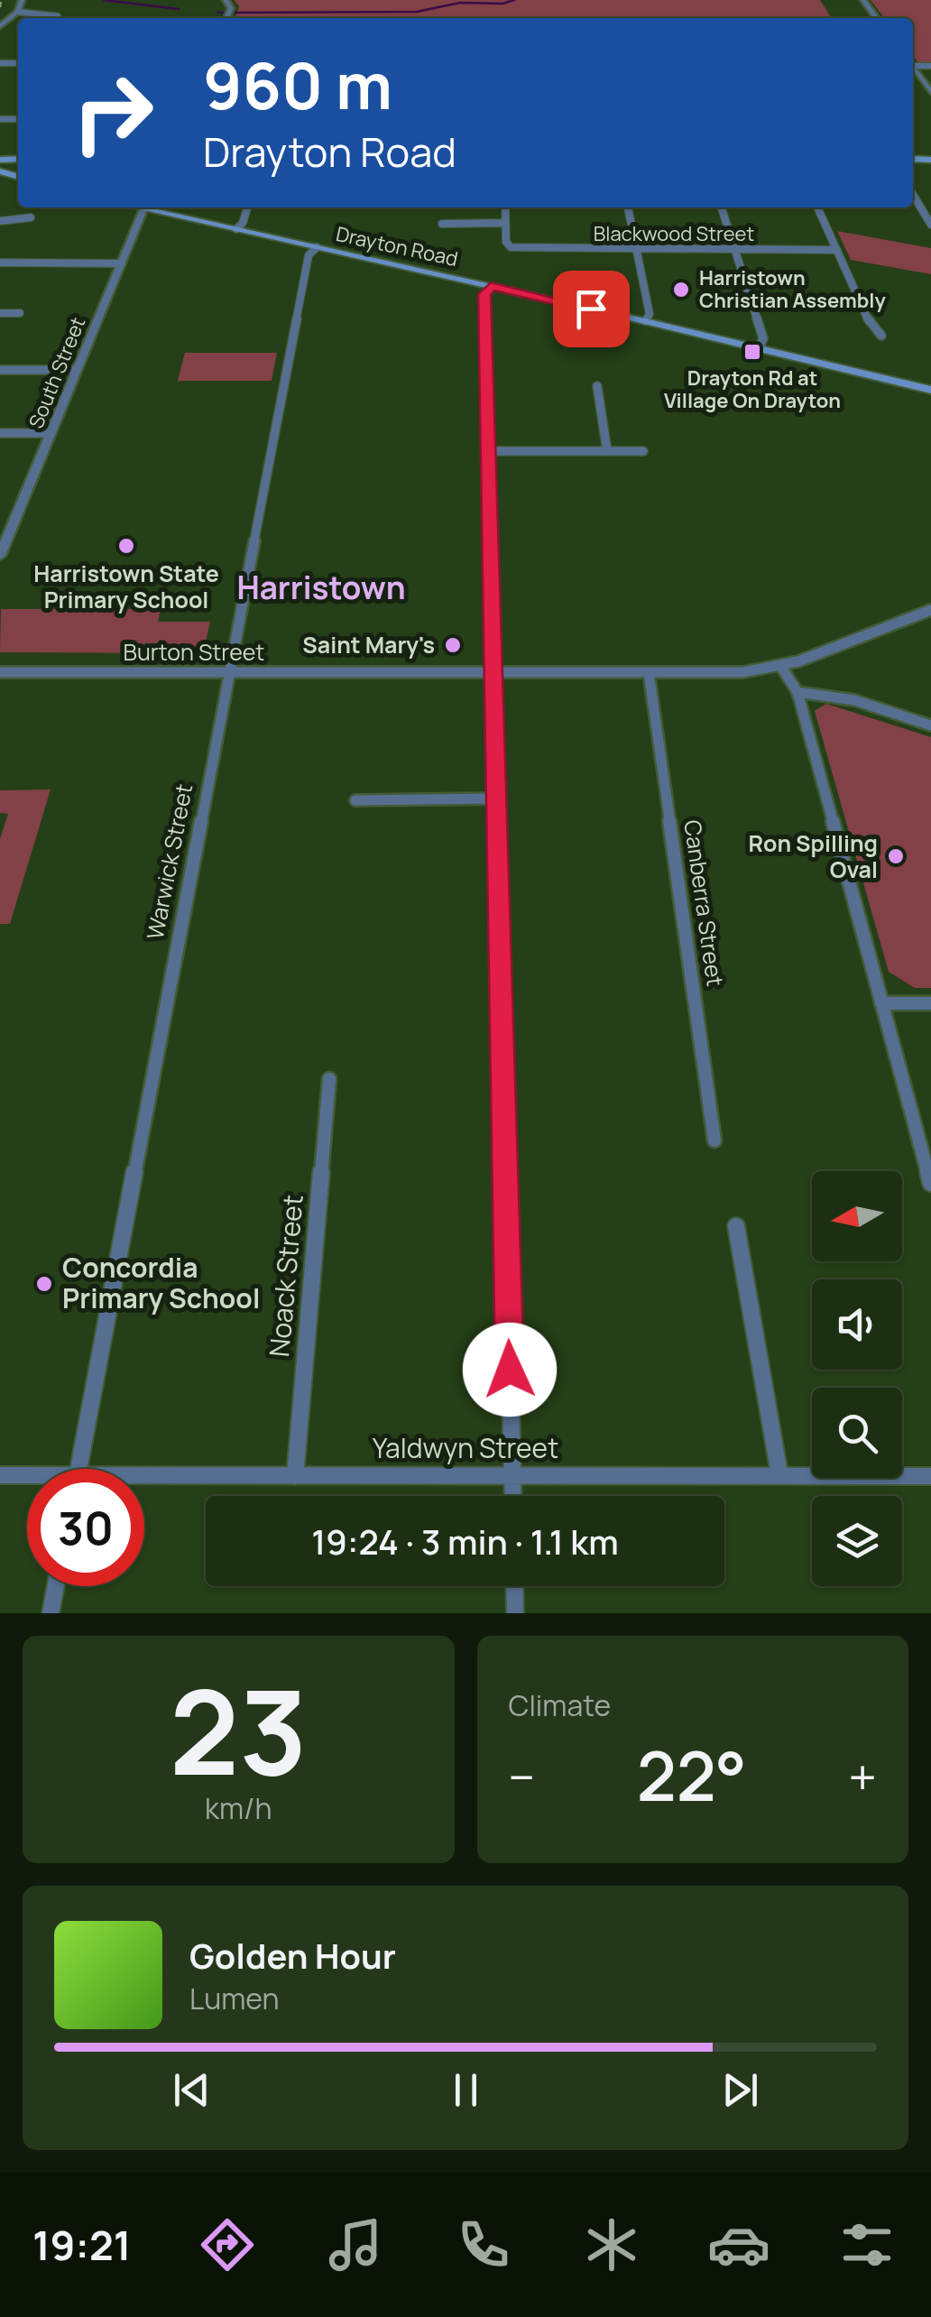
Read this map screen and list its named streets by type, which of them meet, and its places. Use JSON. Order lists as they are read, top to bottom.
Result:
{
  "streets": {
    "main road": ["Drayton Road"],
    "street": [
      "Blackwood Street",
      "South Street",
      "Burton Street",
      "Warwick Street",
      "Canberra Street",
      "Noack Street",
      "Yaldwyn Street"
    ]
  },
  "crossings": [
    ["Drayton Road", "Warwick Street"],
    ["Burton Street", "Warwick Street"],
    ["Burton Street", "Canberra Street"],
    ["Noack Street", "Yaldwyn Street"]
  ],
  "districts": ["Harristown"],
  "places": {
    "other": [
      "Harristown Christian Assembly",
      "Harristown State Primary School",
      "Saint Mary's",
      "Ron Spilling Oval",
      "Concordia Primary School"
    ],
    "transit": ["Drayton Rd at Village On Drayton"]
  },
  "north": "left",
  "page": {
    "turn": ["960 m", "Drayton Road"],
    "limit": "30",
    "trip": "19:24 · 3 min · 1.1 km",
    "tile": [
      ["23", "km/h"],
      "Climate"
    ],
    "heat": ["−", "22°", "+"],
    "song": ["Golden Hour", "Lumen"],
    "tabs": "19:21"
  }
}
